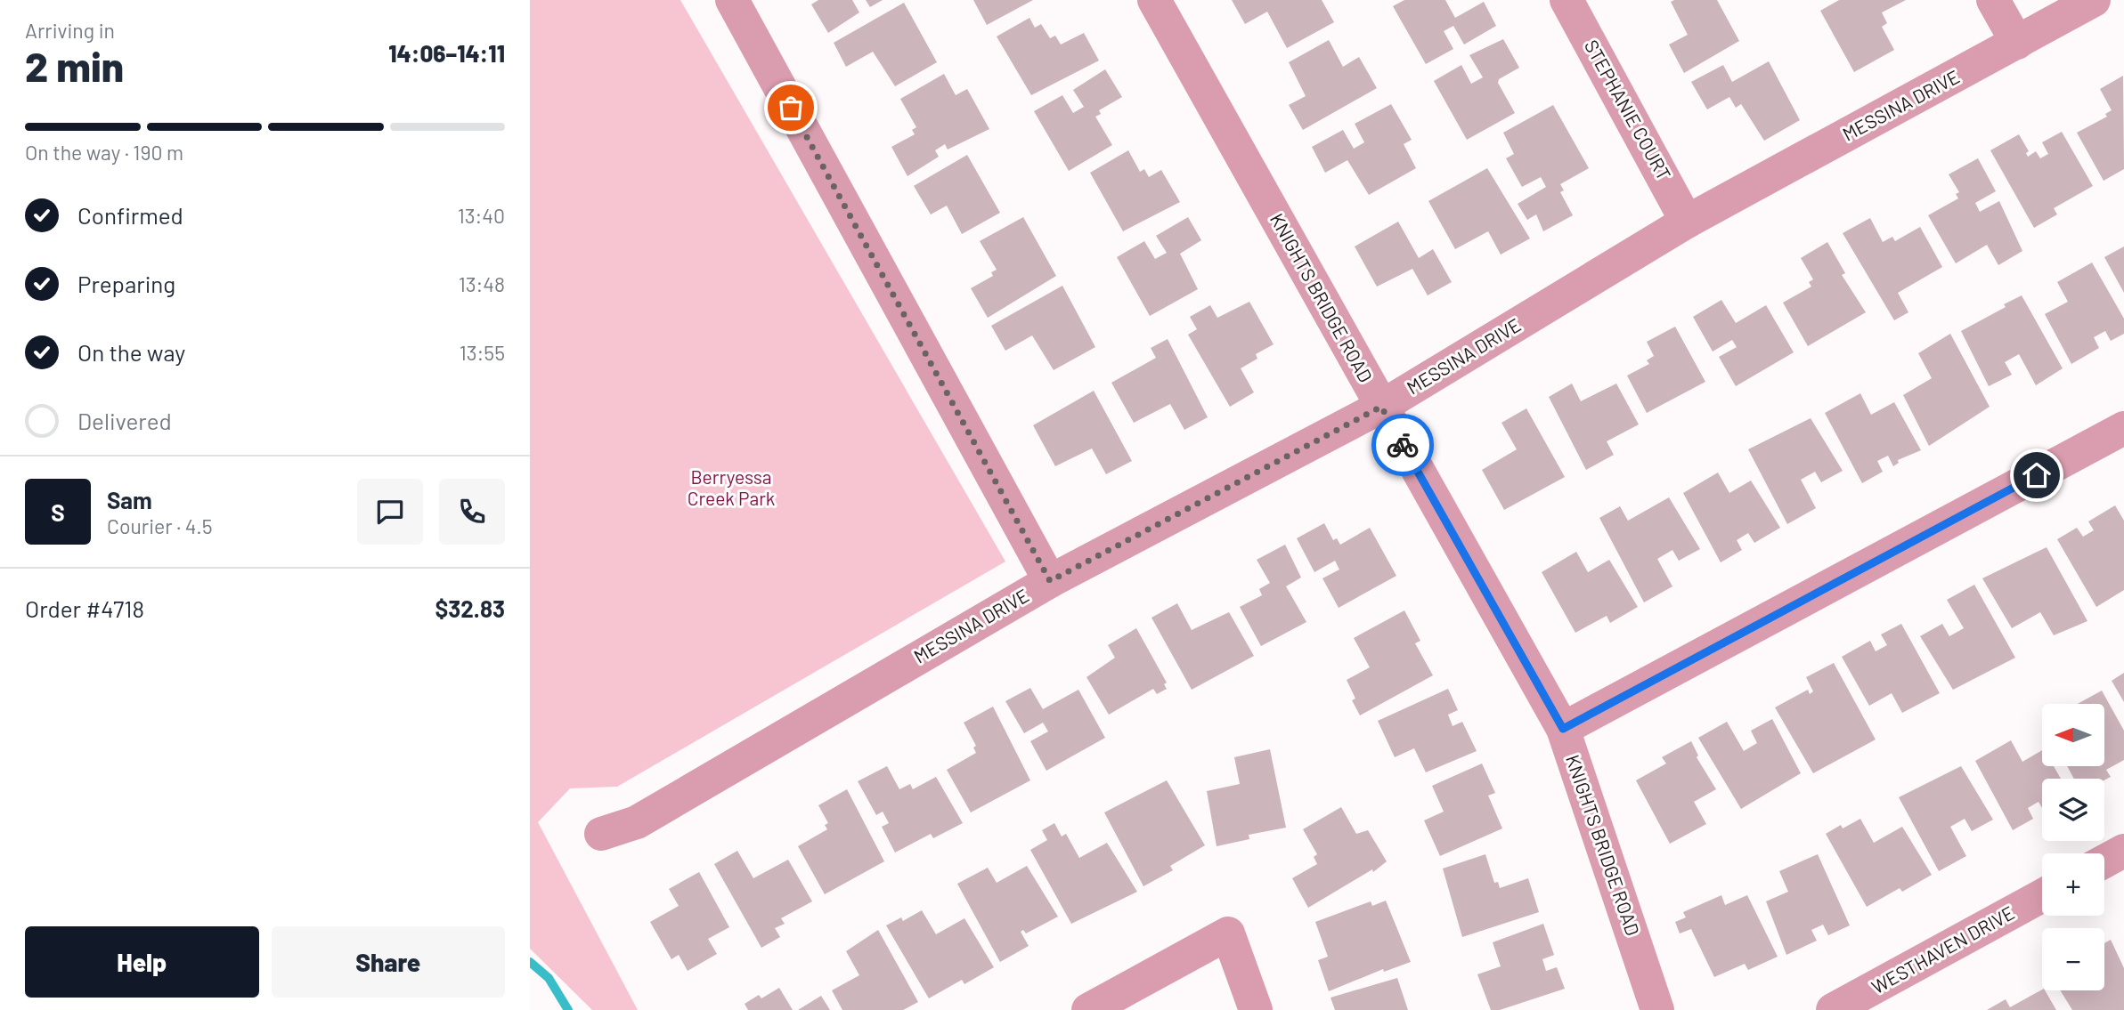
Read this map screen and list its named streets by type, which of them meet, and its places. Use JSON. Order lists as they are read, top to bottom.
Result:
{
  "streets": {
    "street": [
      "MESSINA DRIVE",
      "STEPHANIE COURT",
      "KNIGHTS BRIDGE ROAD",
      "WESTHAVEN DRIVE"
    ]
  },
  "crossings": [
    ["MESSINA DRIVE", "STEPHANIE COURT"],
    ["MESSINA DRIVE", "KNIGHTS BRIDGE ROAD"]
  ],
  "parks": ["Berryessa Creek Park"],
  "north": "left",
  "page": {
    "heading": ["2 min", "Arriving in", "14:06–14:11"],
    "panel": [
      "Sam",
      "Courier · 4.5",
      "Order #4718",
      "$32.83"
    ],
    "bar": "On the way · 190 m",
    "list": [
      ["Confirmed", "13:40"],
      ["Preparing", "13:48"],
      ["On the way", "13:55"],
      "Delivered"
    ],
    "round": "S",
    "map_buttons": ["+", "−"],
    "buttons": ["Help", "Share"]
  }
}
